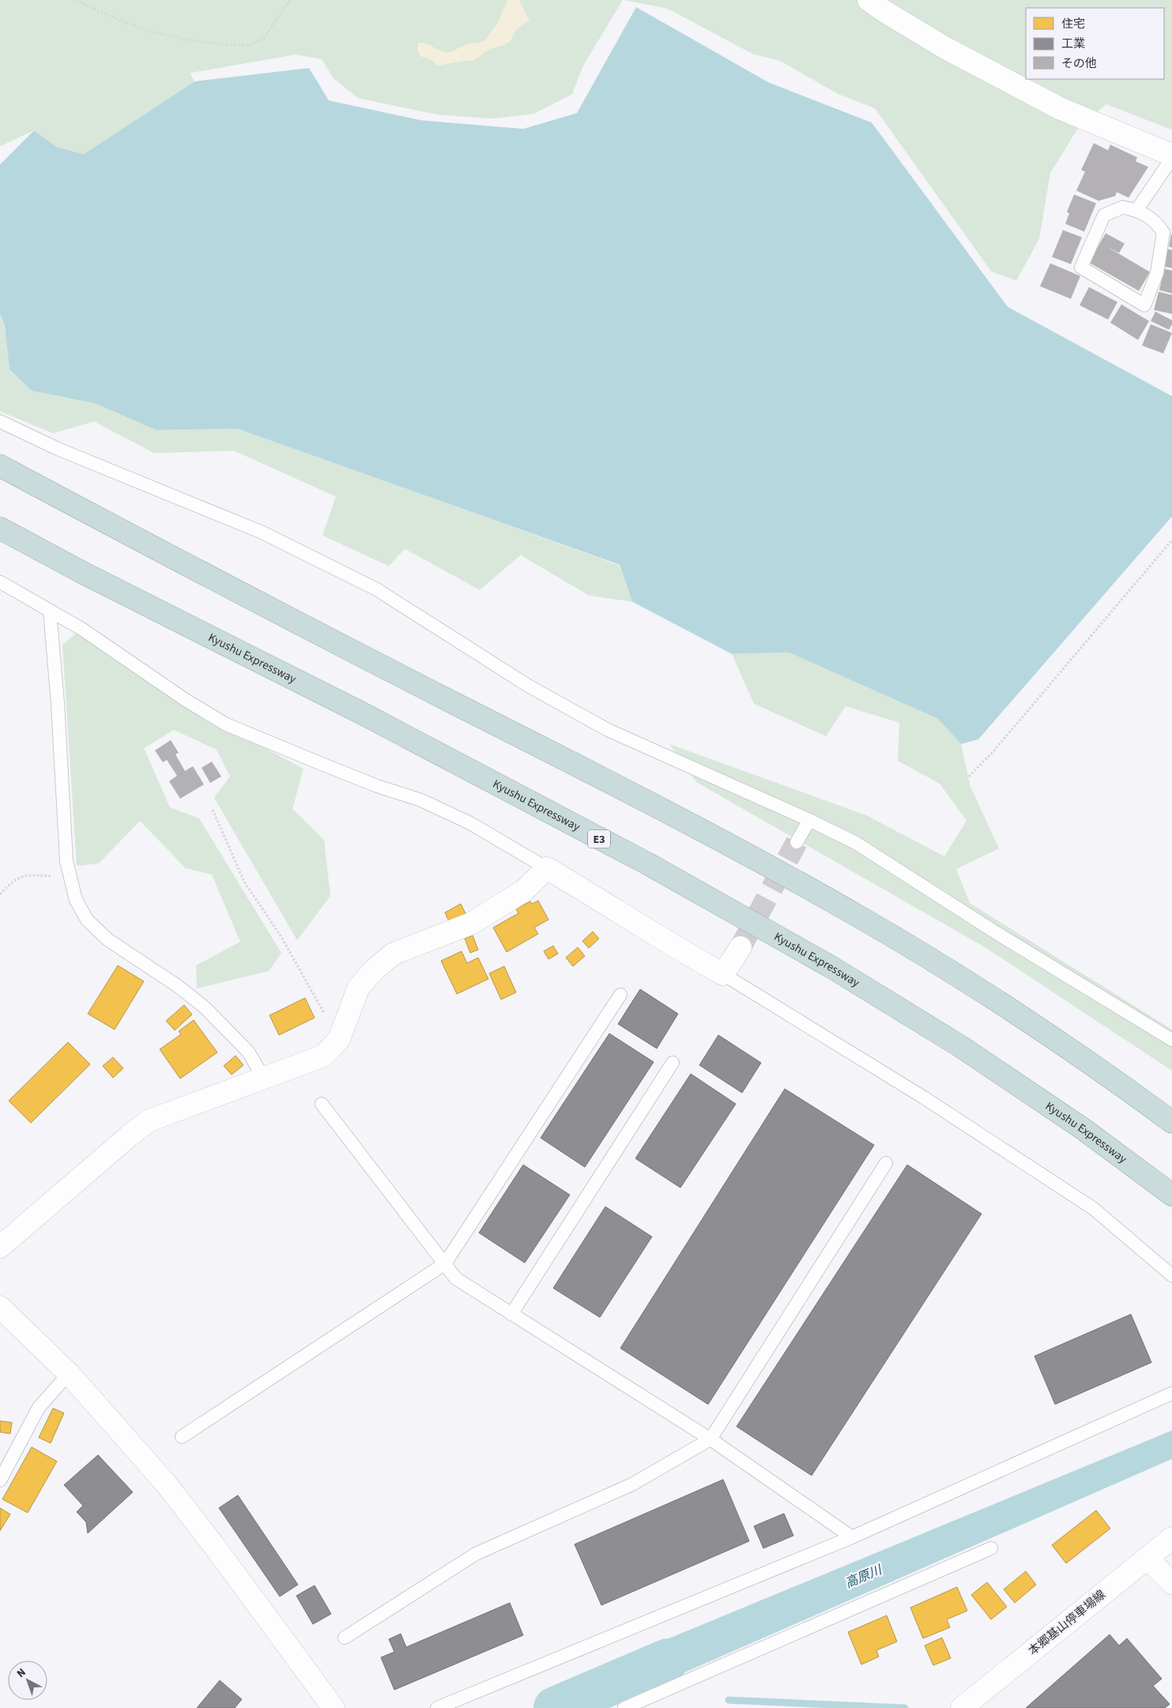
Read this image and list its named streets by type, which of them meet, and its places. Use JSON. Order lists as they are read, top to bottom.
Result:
{
  "streets": {
    "highway": ["Kyushu Expressway", "E3"],
    "street": ["本郷基山停車場線"]
  },
  "water": ["高原川"],
  "legend": ["住宅", "工業", "その他"],
  "north": "top left"
}
